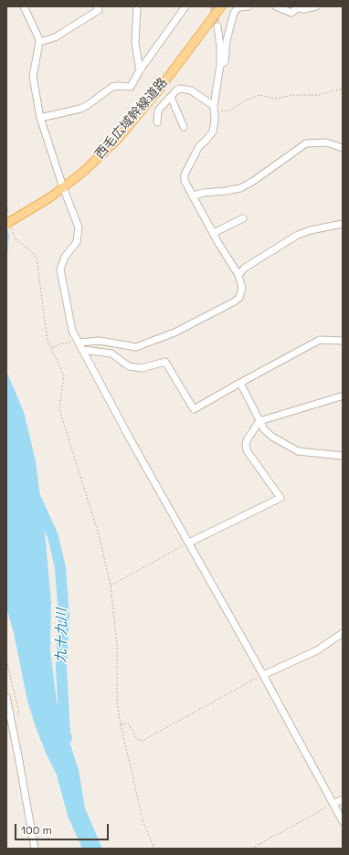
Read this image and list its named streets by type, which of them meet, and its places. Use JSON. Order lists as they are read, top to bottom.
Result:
{
  "streets": {
    "main road": ["西毛広域幹線道路"]
  },
  "water": ["九十九川"],
  "scale_bar": "100 m"
}
